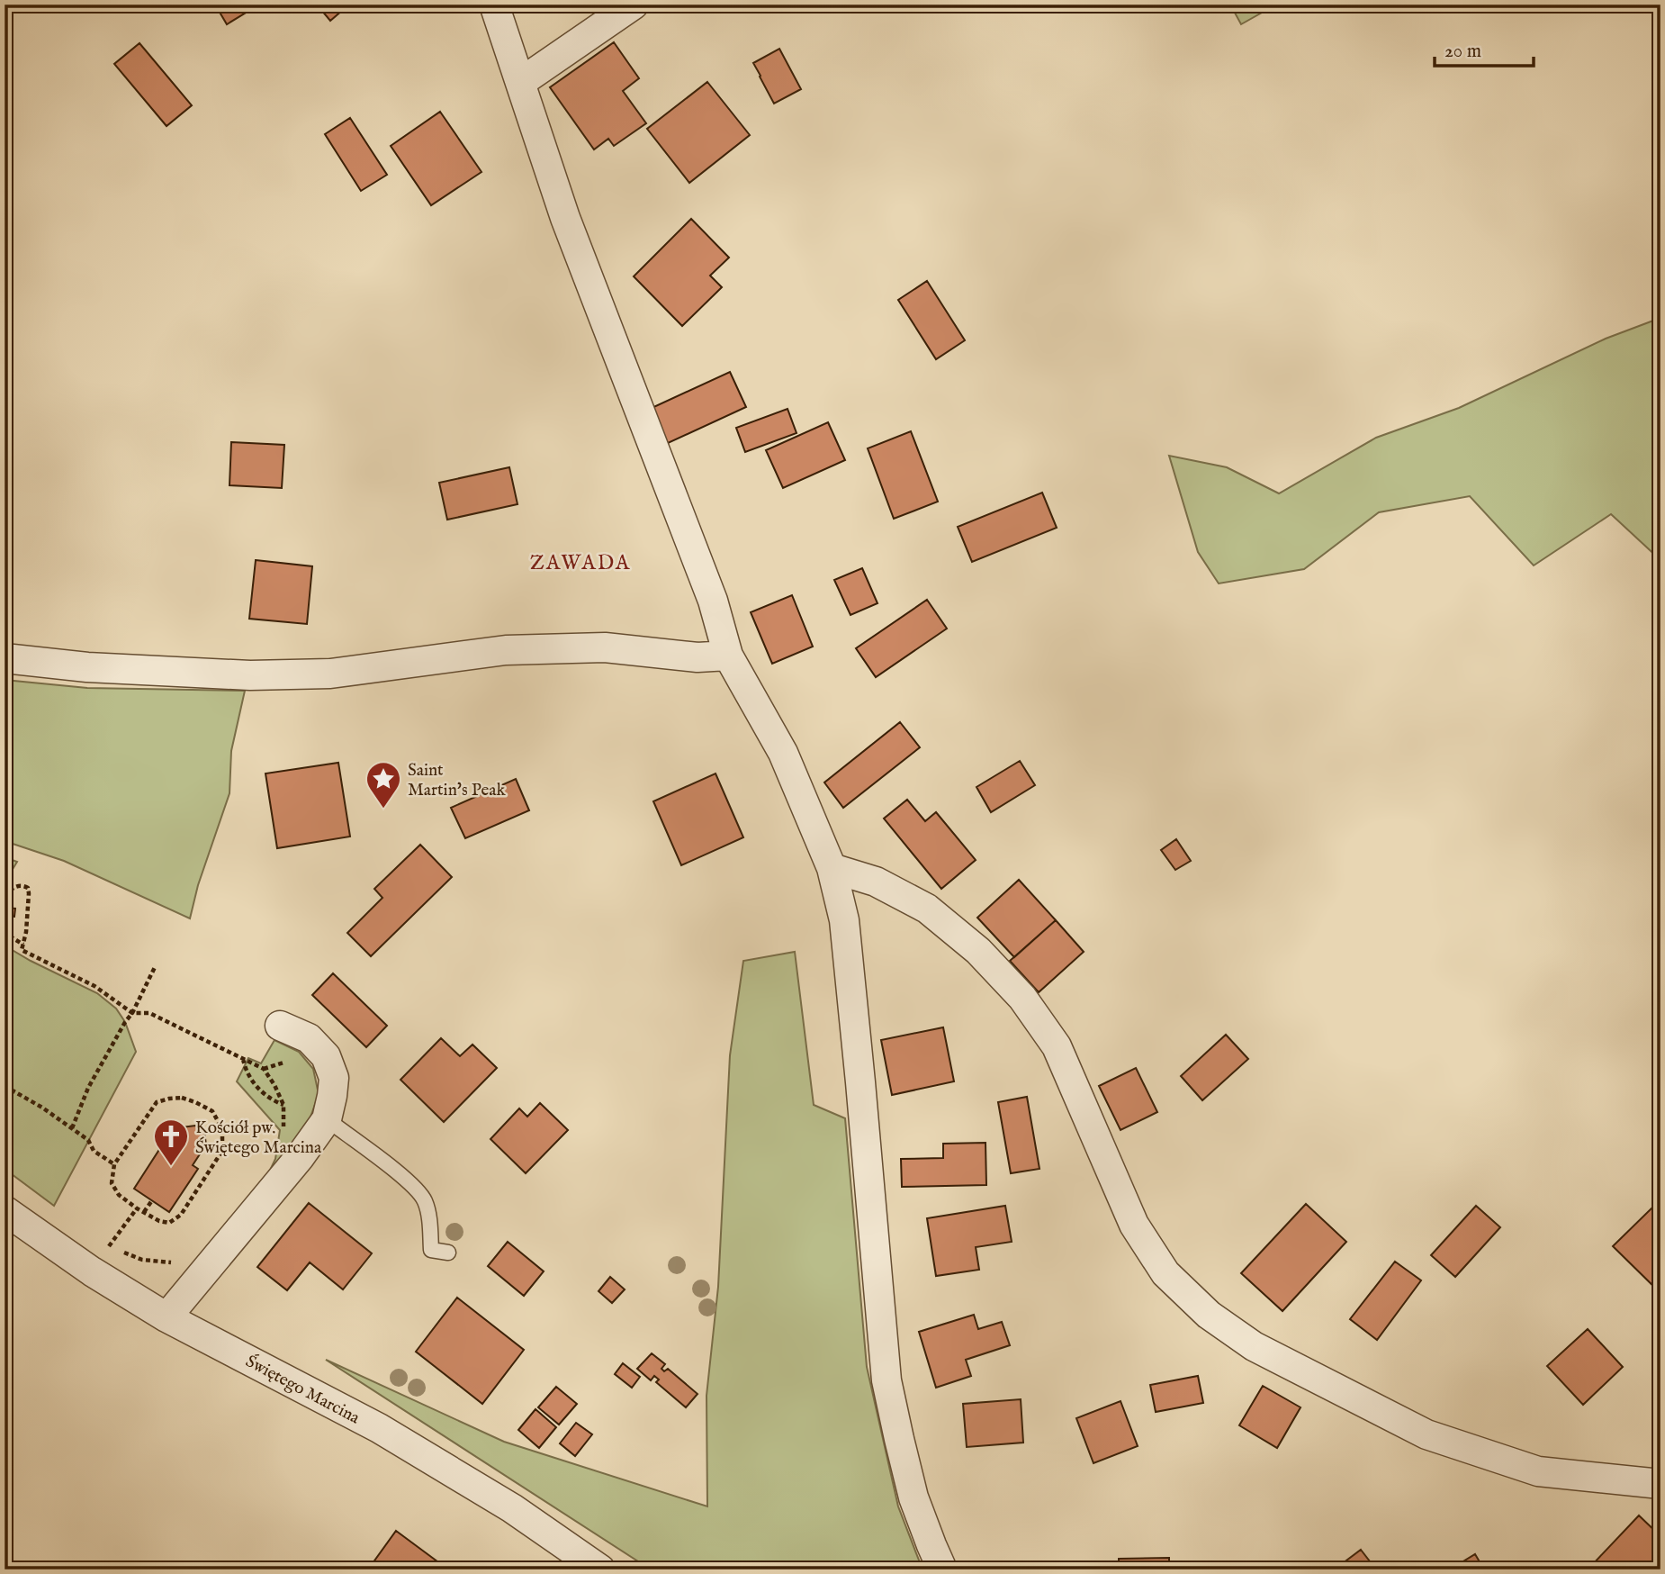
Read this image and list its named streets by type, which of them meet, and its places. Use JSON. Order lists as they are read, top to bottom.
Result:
{
  "streets": {
    "street": ["Świętego Marcina"]
  },
  "districts": ["ZAWADA"],
  "places": {
    "place": ["Saint Martin's Peak"],
    "church": ["Kościół pw. Świętego Marcina"]
  },
  "scale_bar": "20 m"
}
